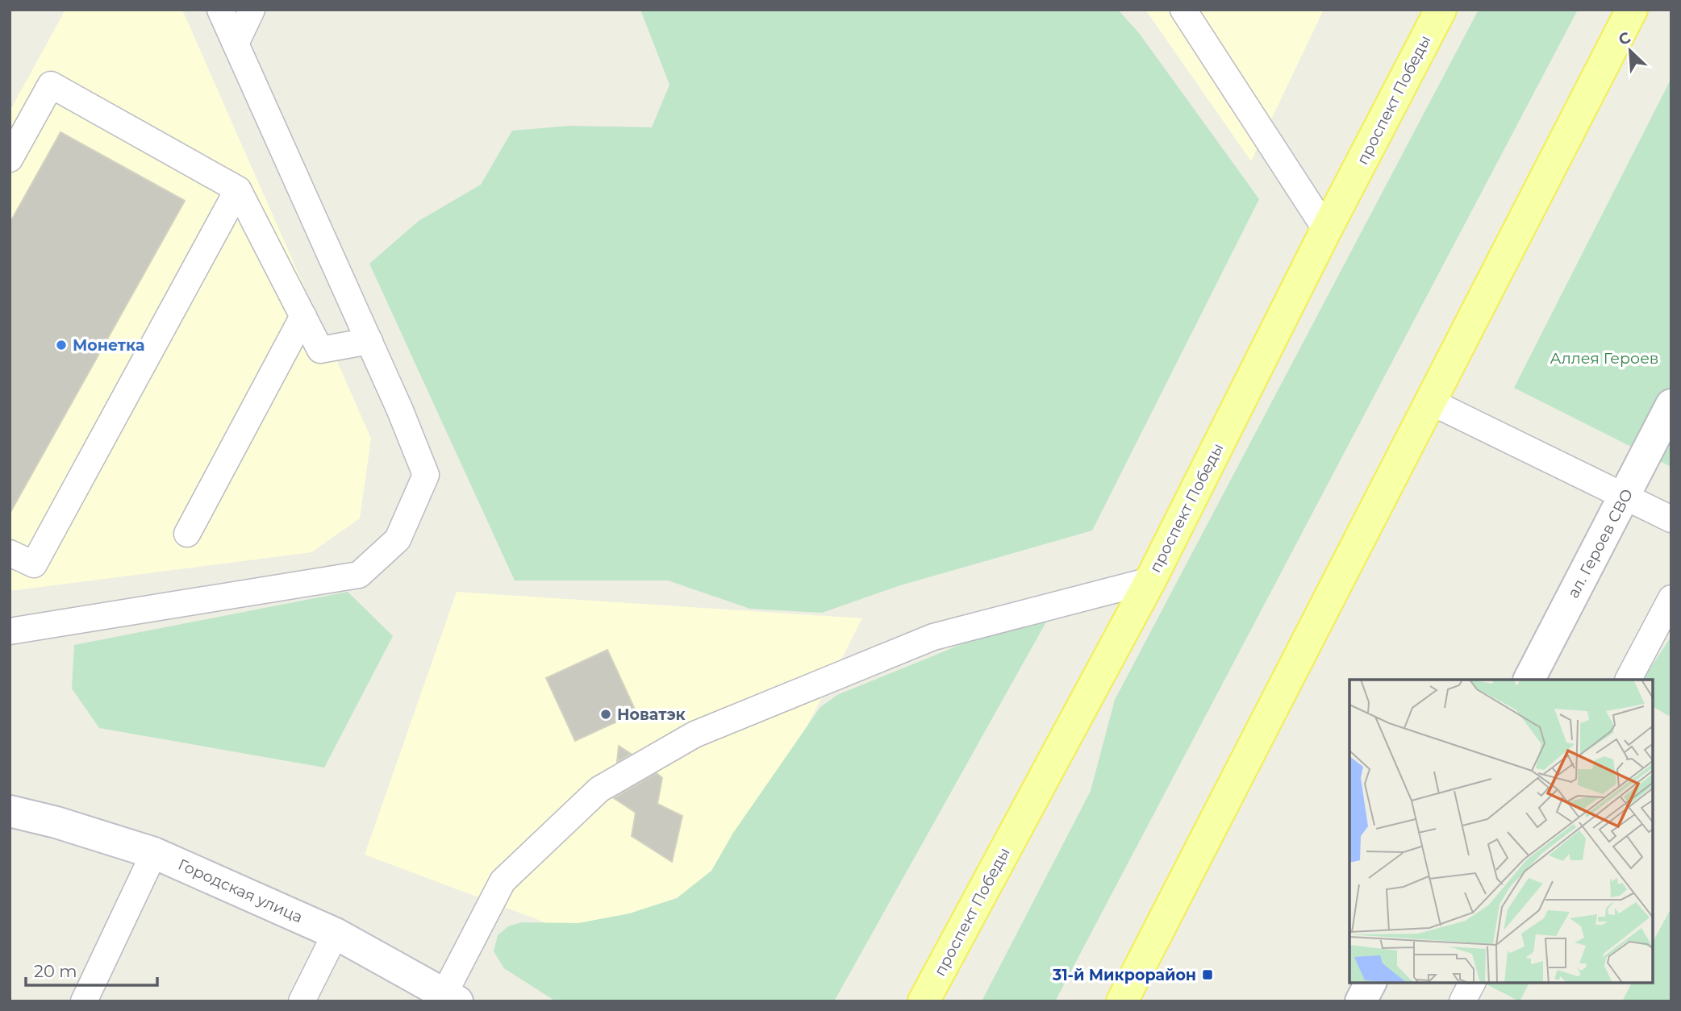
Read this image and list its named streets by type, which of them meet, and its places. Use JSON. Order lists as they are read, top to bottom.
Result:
{
  "streets": {
    "main road": ["проспект Победы"],
    "street": ["ал. Героев СВО", "Городская улица"]
  },
  "parks": ["Аллея Героев"],
  "places": {
    "other": ["Монетка", "Новатэк"],
    "transit": ["31-й Микрорайон"]
  },
  "scale_bar": "20 m",
  "north": "top left"
}
